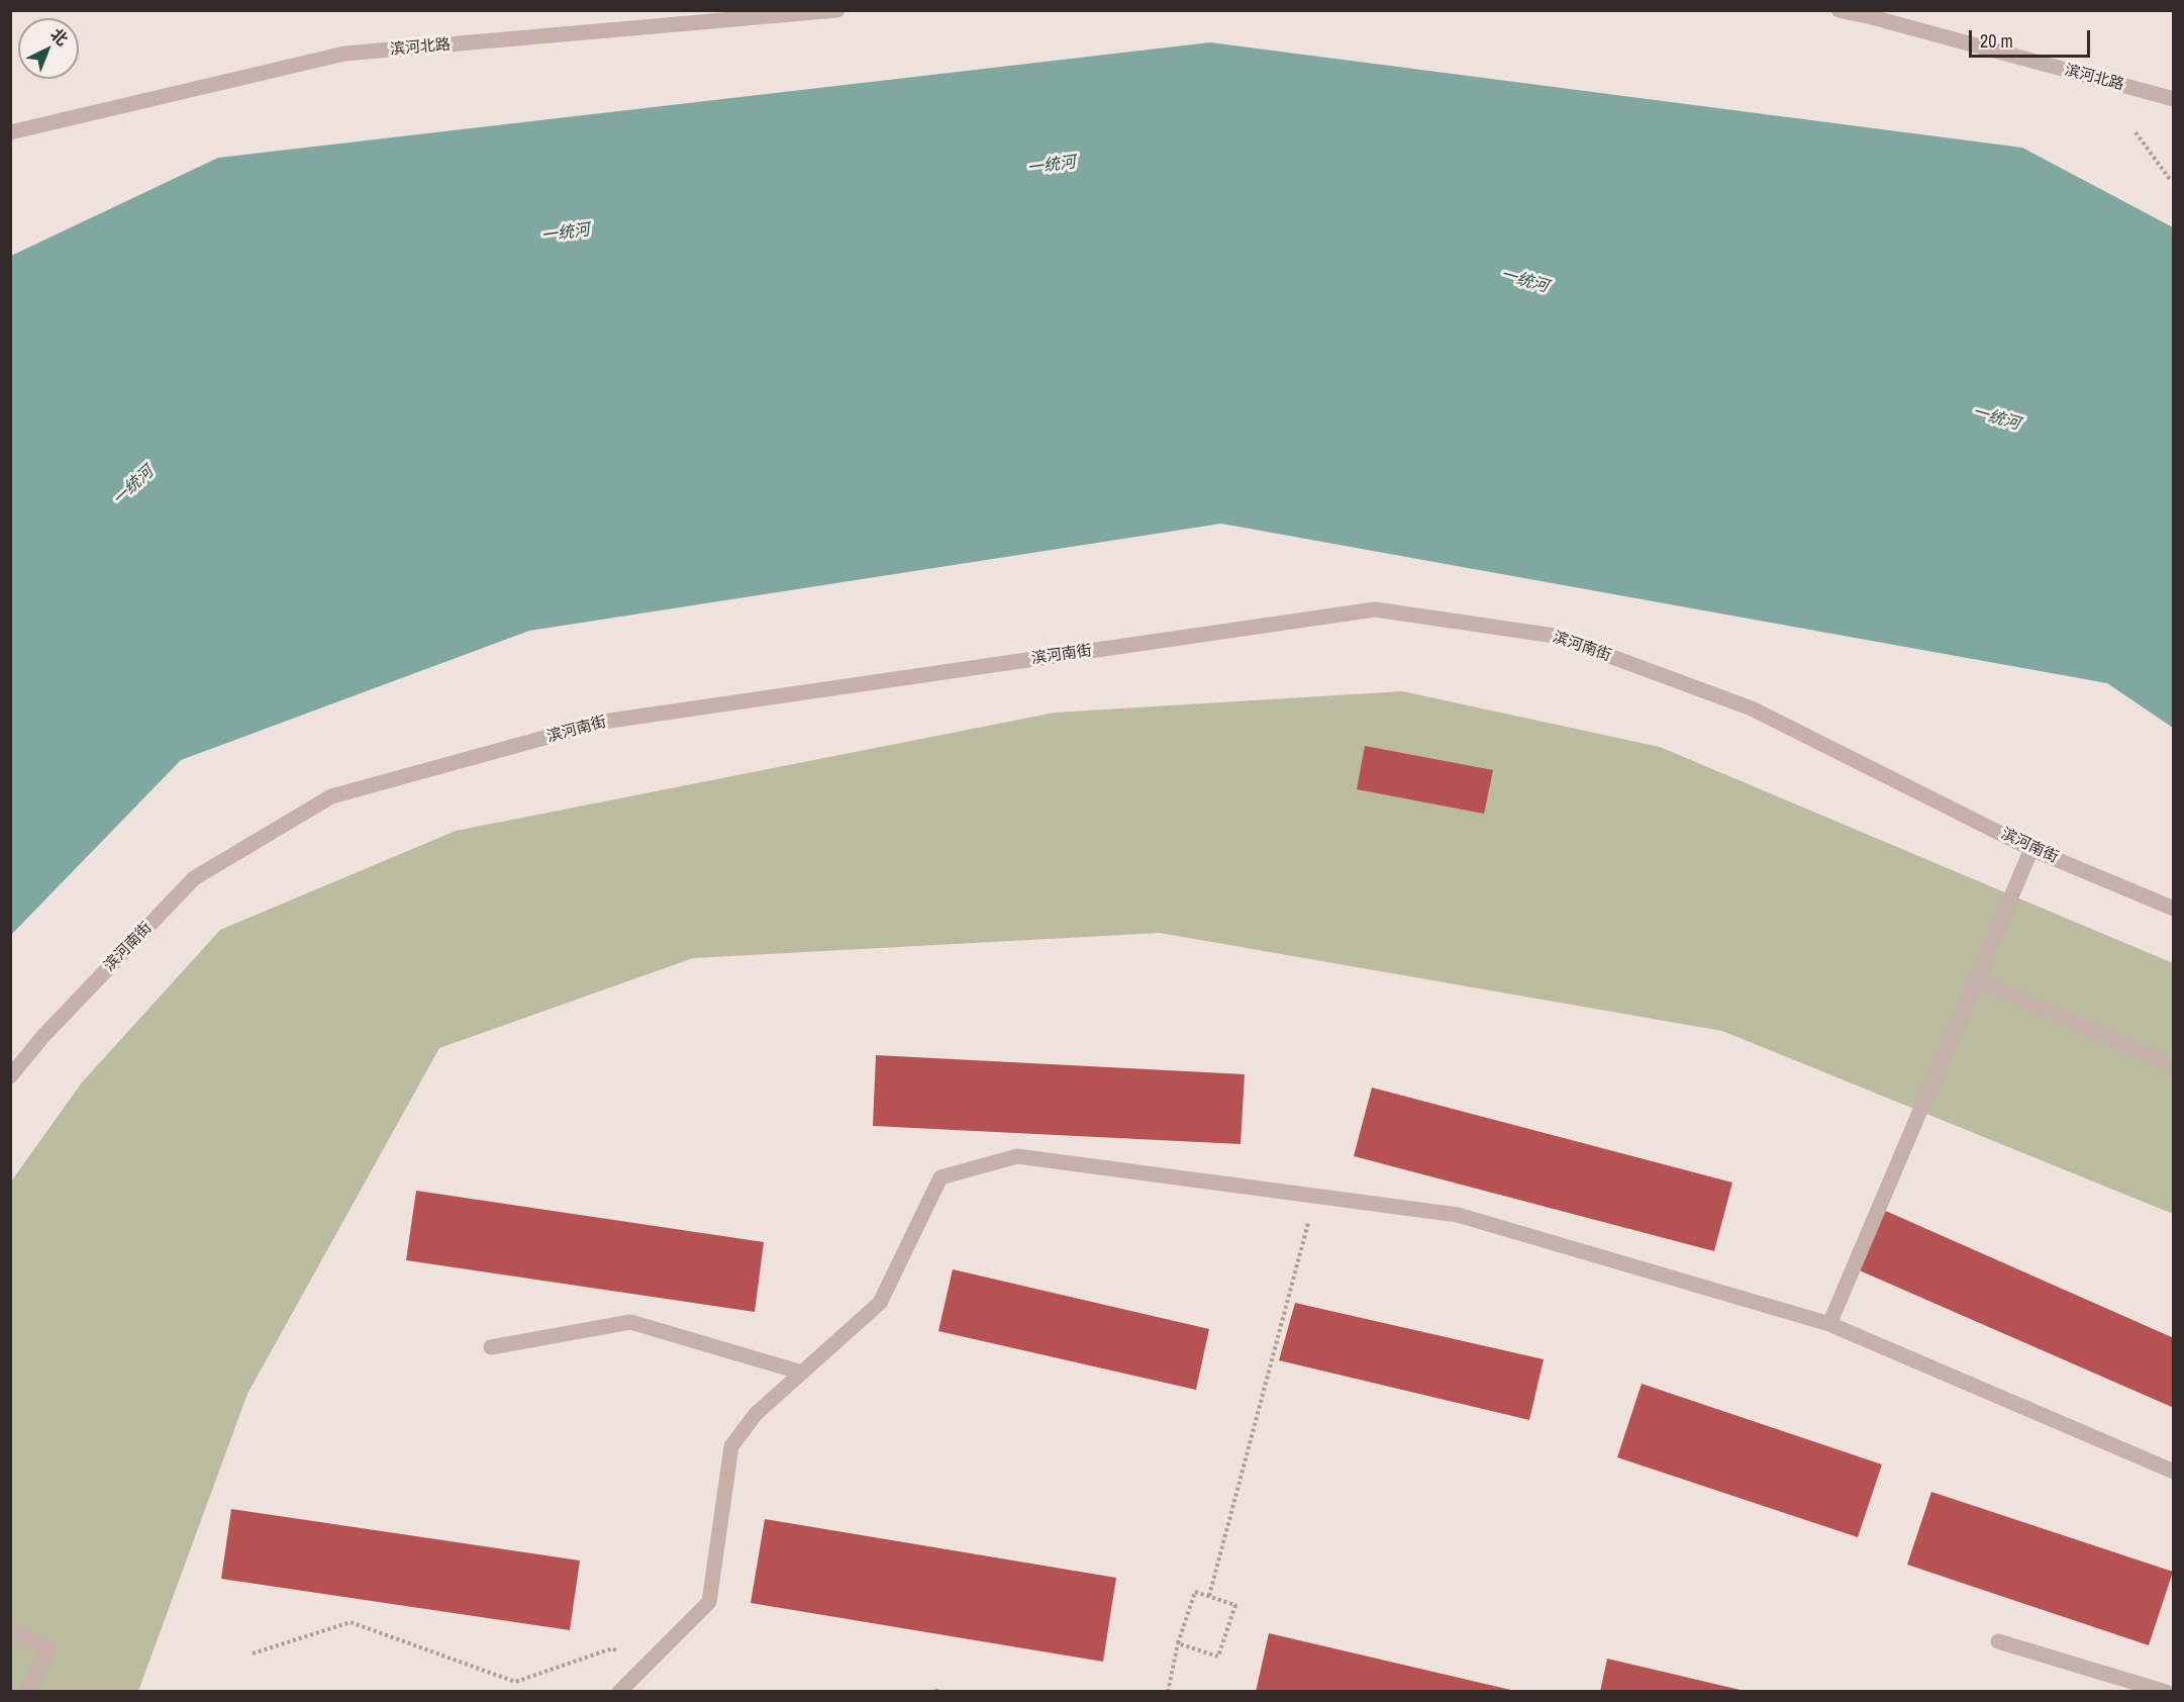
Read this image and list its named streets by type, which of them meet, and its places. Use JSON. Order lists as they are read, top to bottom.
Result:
{
  "streets": {
    "street": ["滨河北路", "滨河南街"]
  },
  "water": ["一统河"],
  "scale_bar": "20 m",
  "north": "top right"
}
